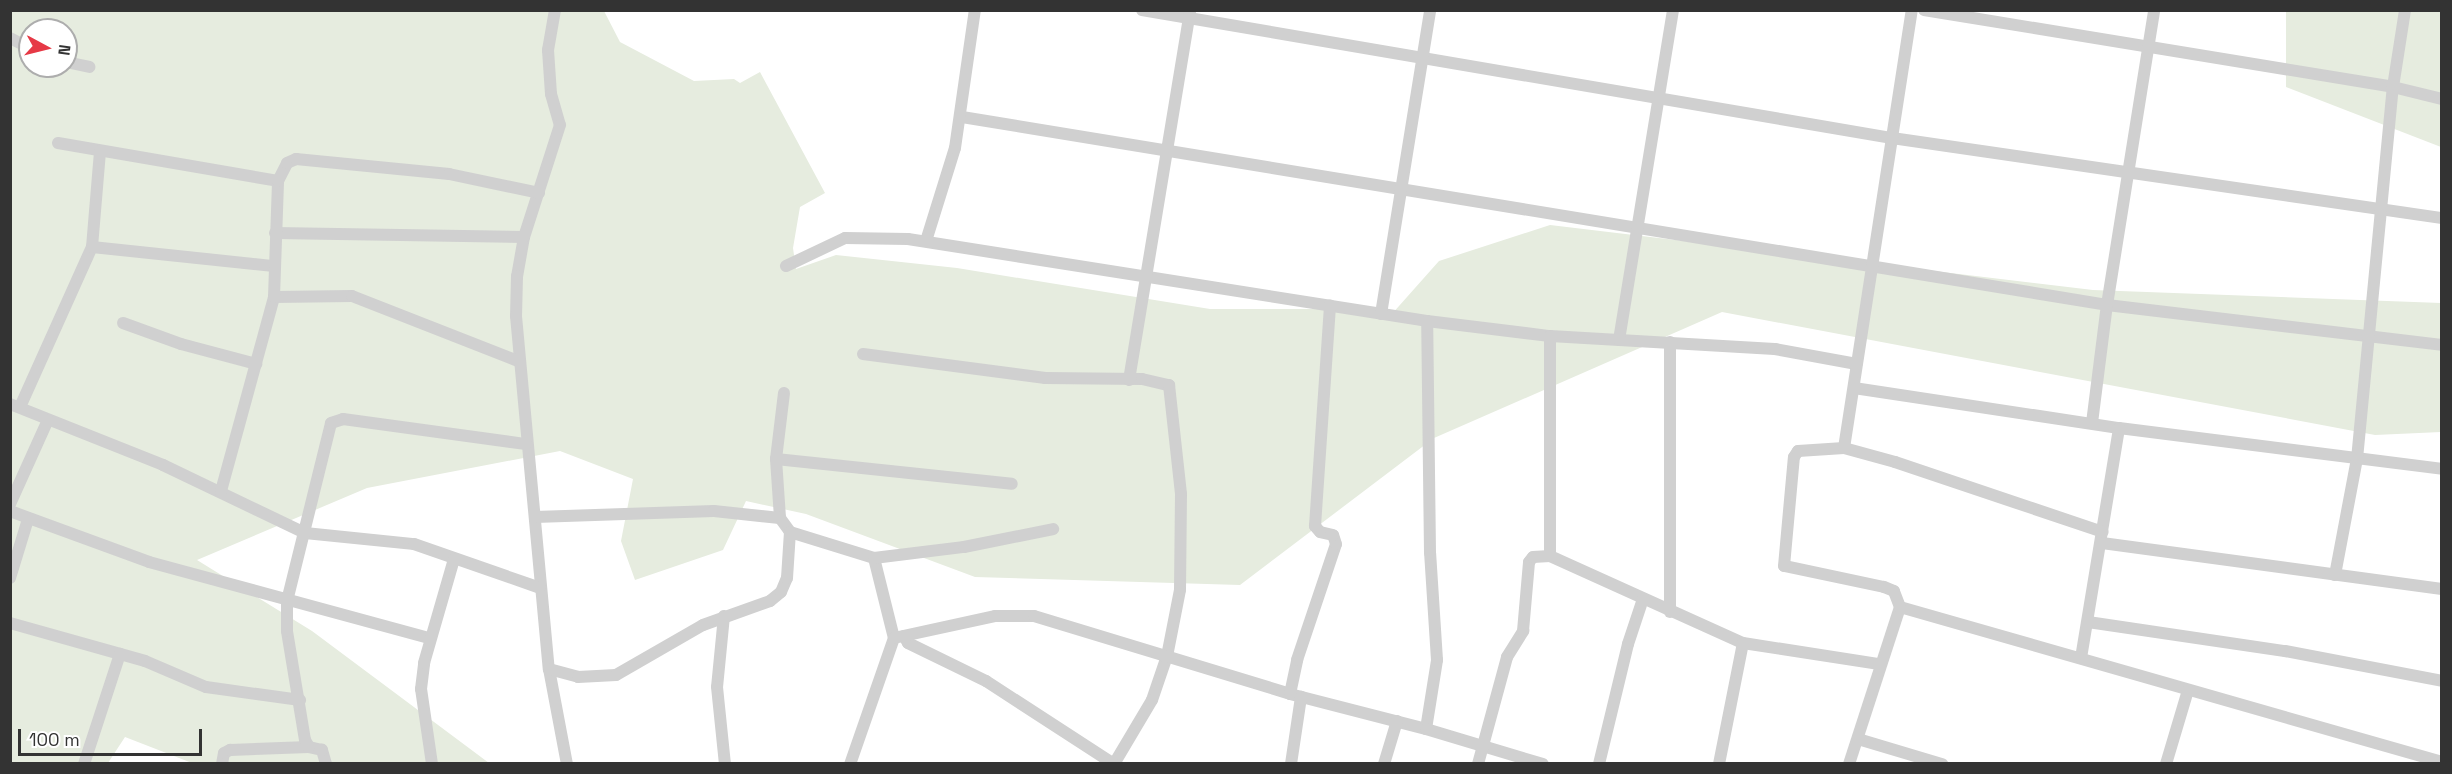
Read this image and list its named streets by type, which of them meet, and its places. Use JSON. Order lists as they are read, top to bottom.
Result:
{
  "scale_bar": "100 m",
  "north": "right"
}
